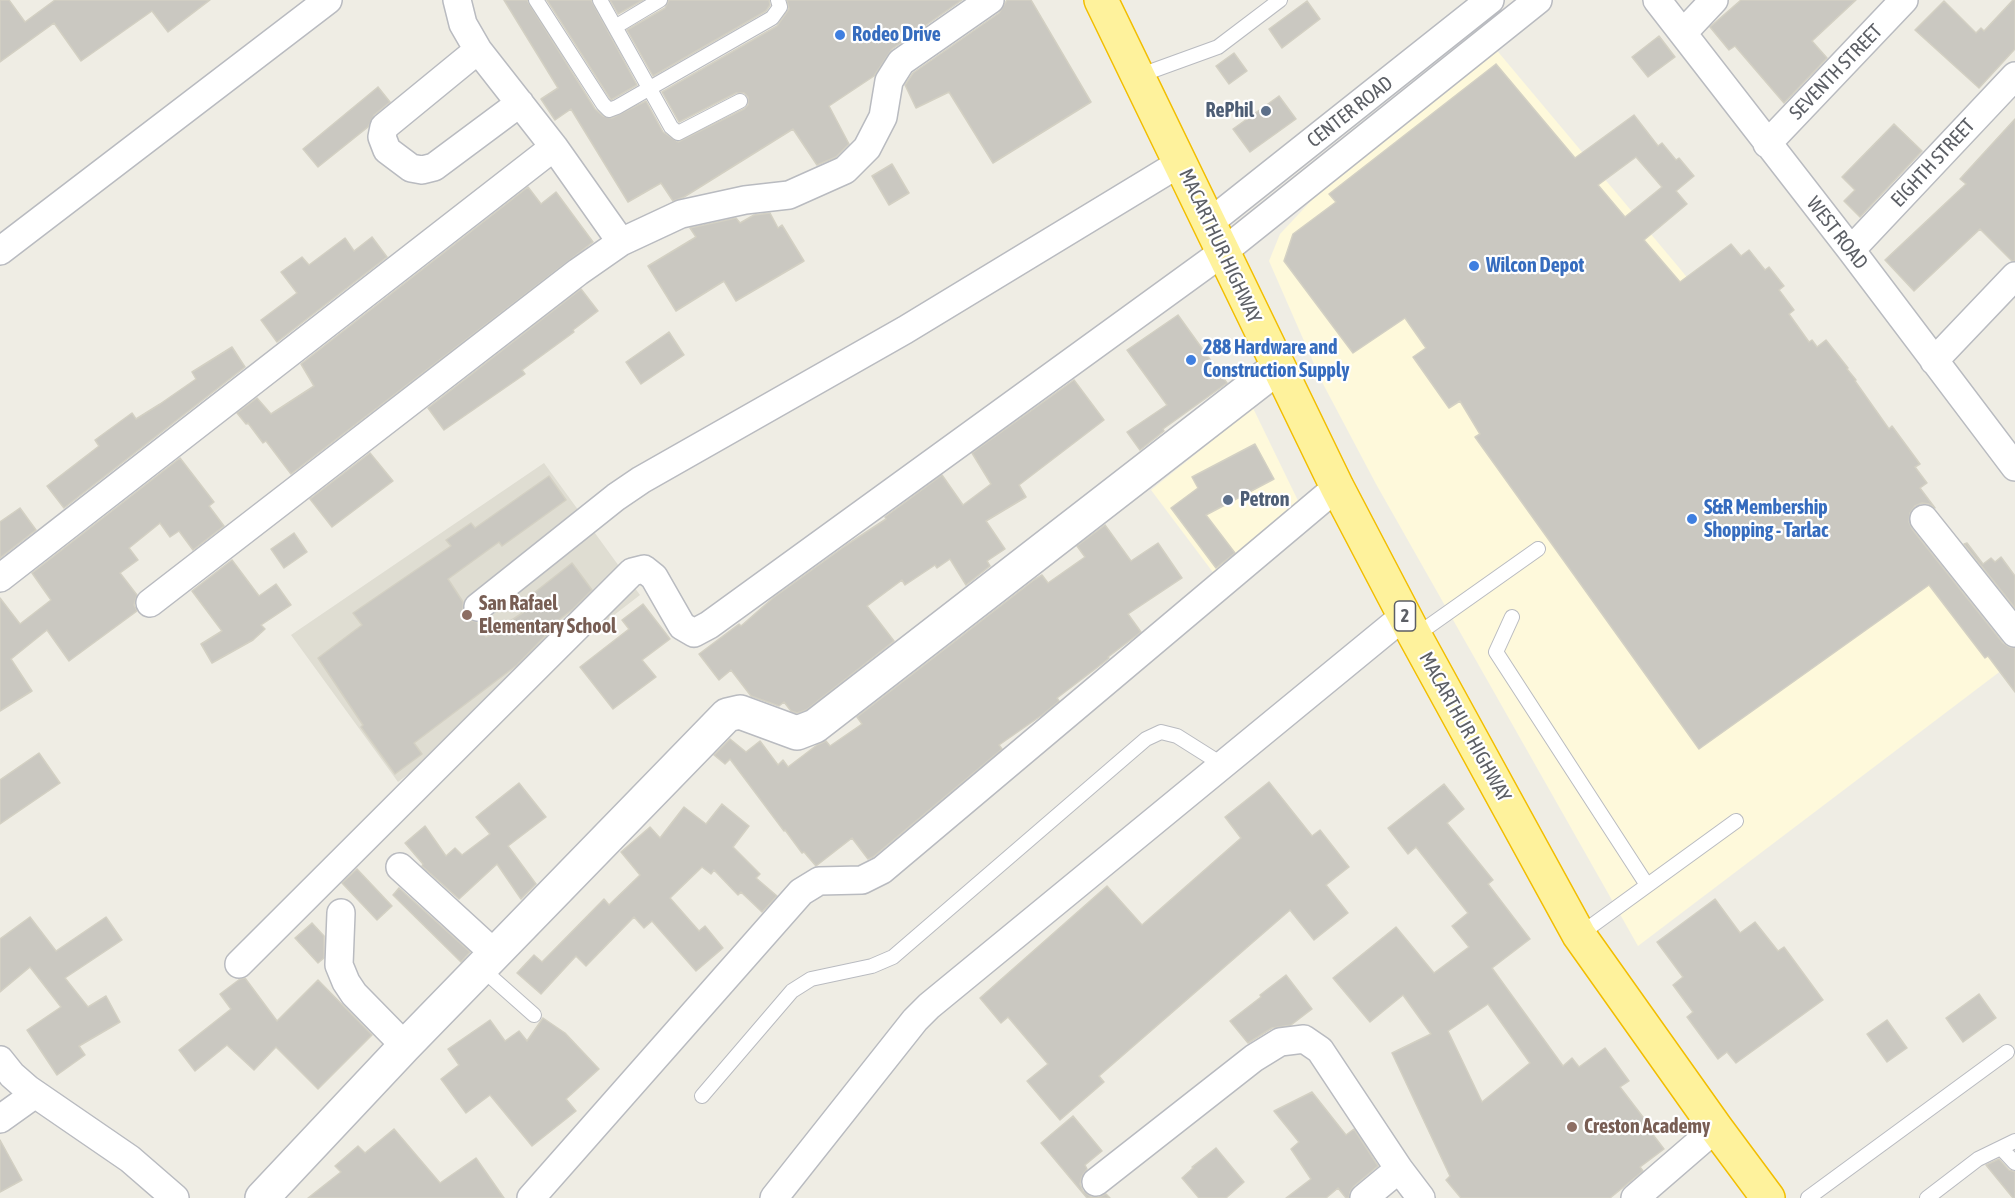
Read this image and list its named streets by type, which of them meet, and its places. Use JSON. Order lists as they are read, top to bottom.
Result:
{
  "streets": {
    "highway": ["MACARTHUR HIGHWAY", "2"],
    "street": [
      "SEVENTH STREET",
      "CENTER ROAD",
      "EIGHTH STREET",
      "WEST ROAD"
    ]
  },
  "crossings": [
    ["SEVENTH STREET", "WEST ROAD"],
    ["CENTER ROAD", "MACARTHUR HIGHWAY"],
    ["EIGHTH STREET", "WEST ROAD"]
  ],
  "places": [
    "Rodeo Drive",
    "RePhil",
    "Wilcon Depot",
    "288 Hardware and Construction Supply",
    "Petron",
    "S&R Membership Shopping - Tarlac",
    "San Rafael Elementary School",
    "Creston Academy"
  ]
}
